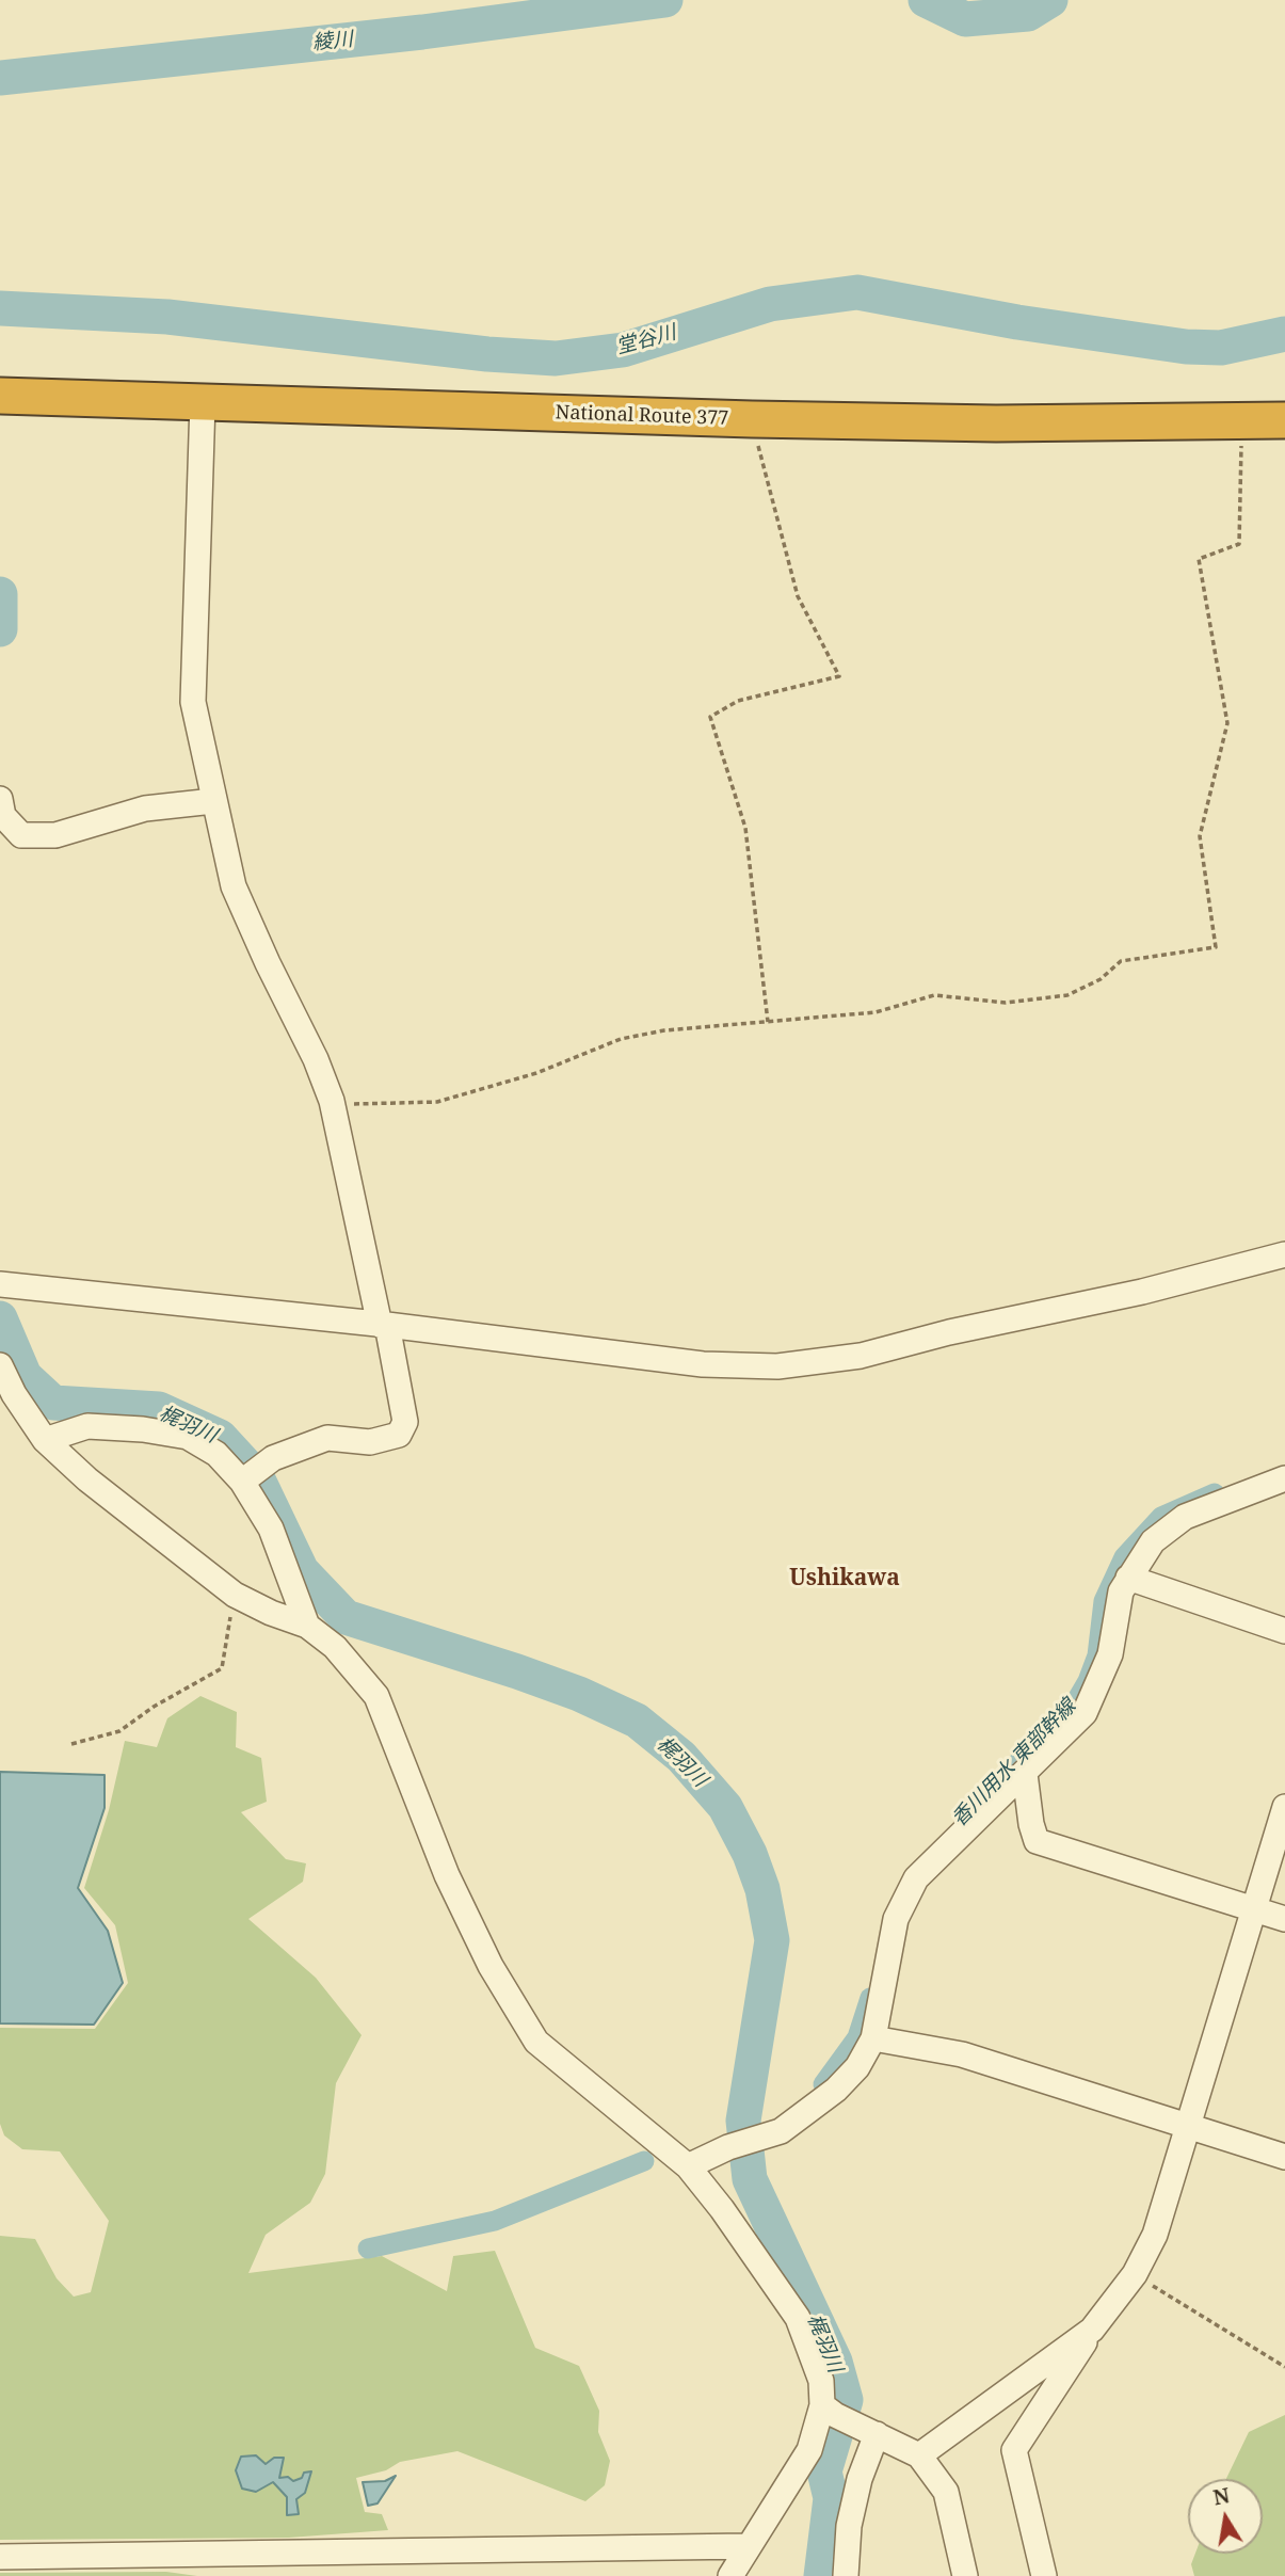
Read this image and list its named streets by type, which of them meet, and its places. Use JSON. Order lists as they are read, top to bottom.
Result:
{
  "streets": {
    "highway": ["National Route 377"]
  },
  "districts": ["Ushikawa"],
  "water": [
    "綾川",
    "堂谷川",
    "梶羽川",
    "香川用水 東部幹線"
  ],
  "north": "top"
}
